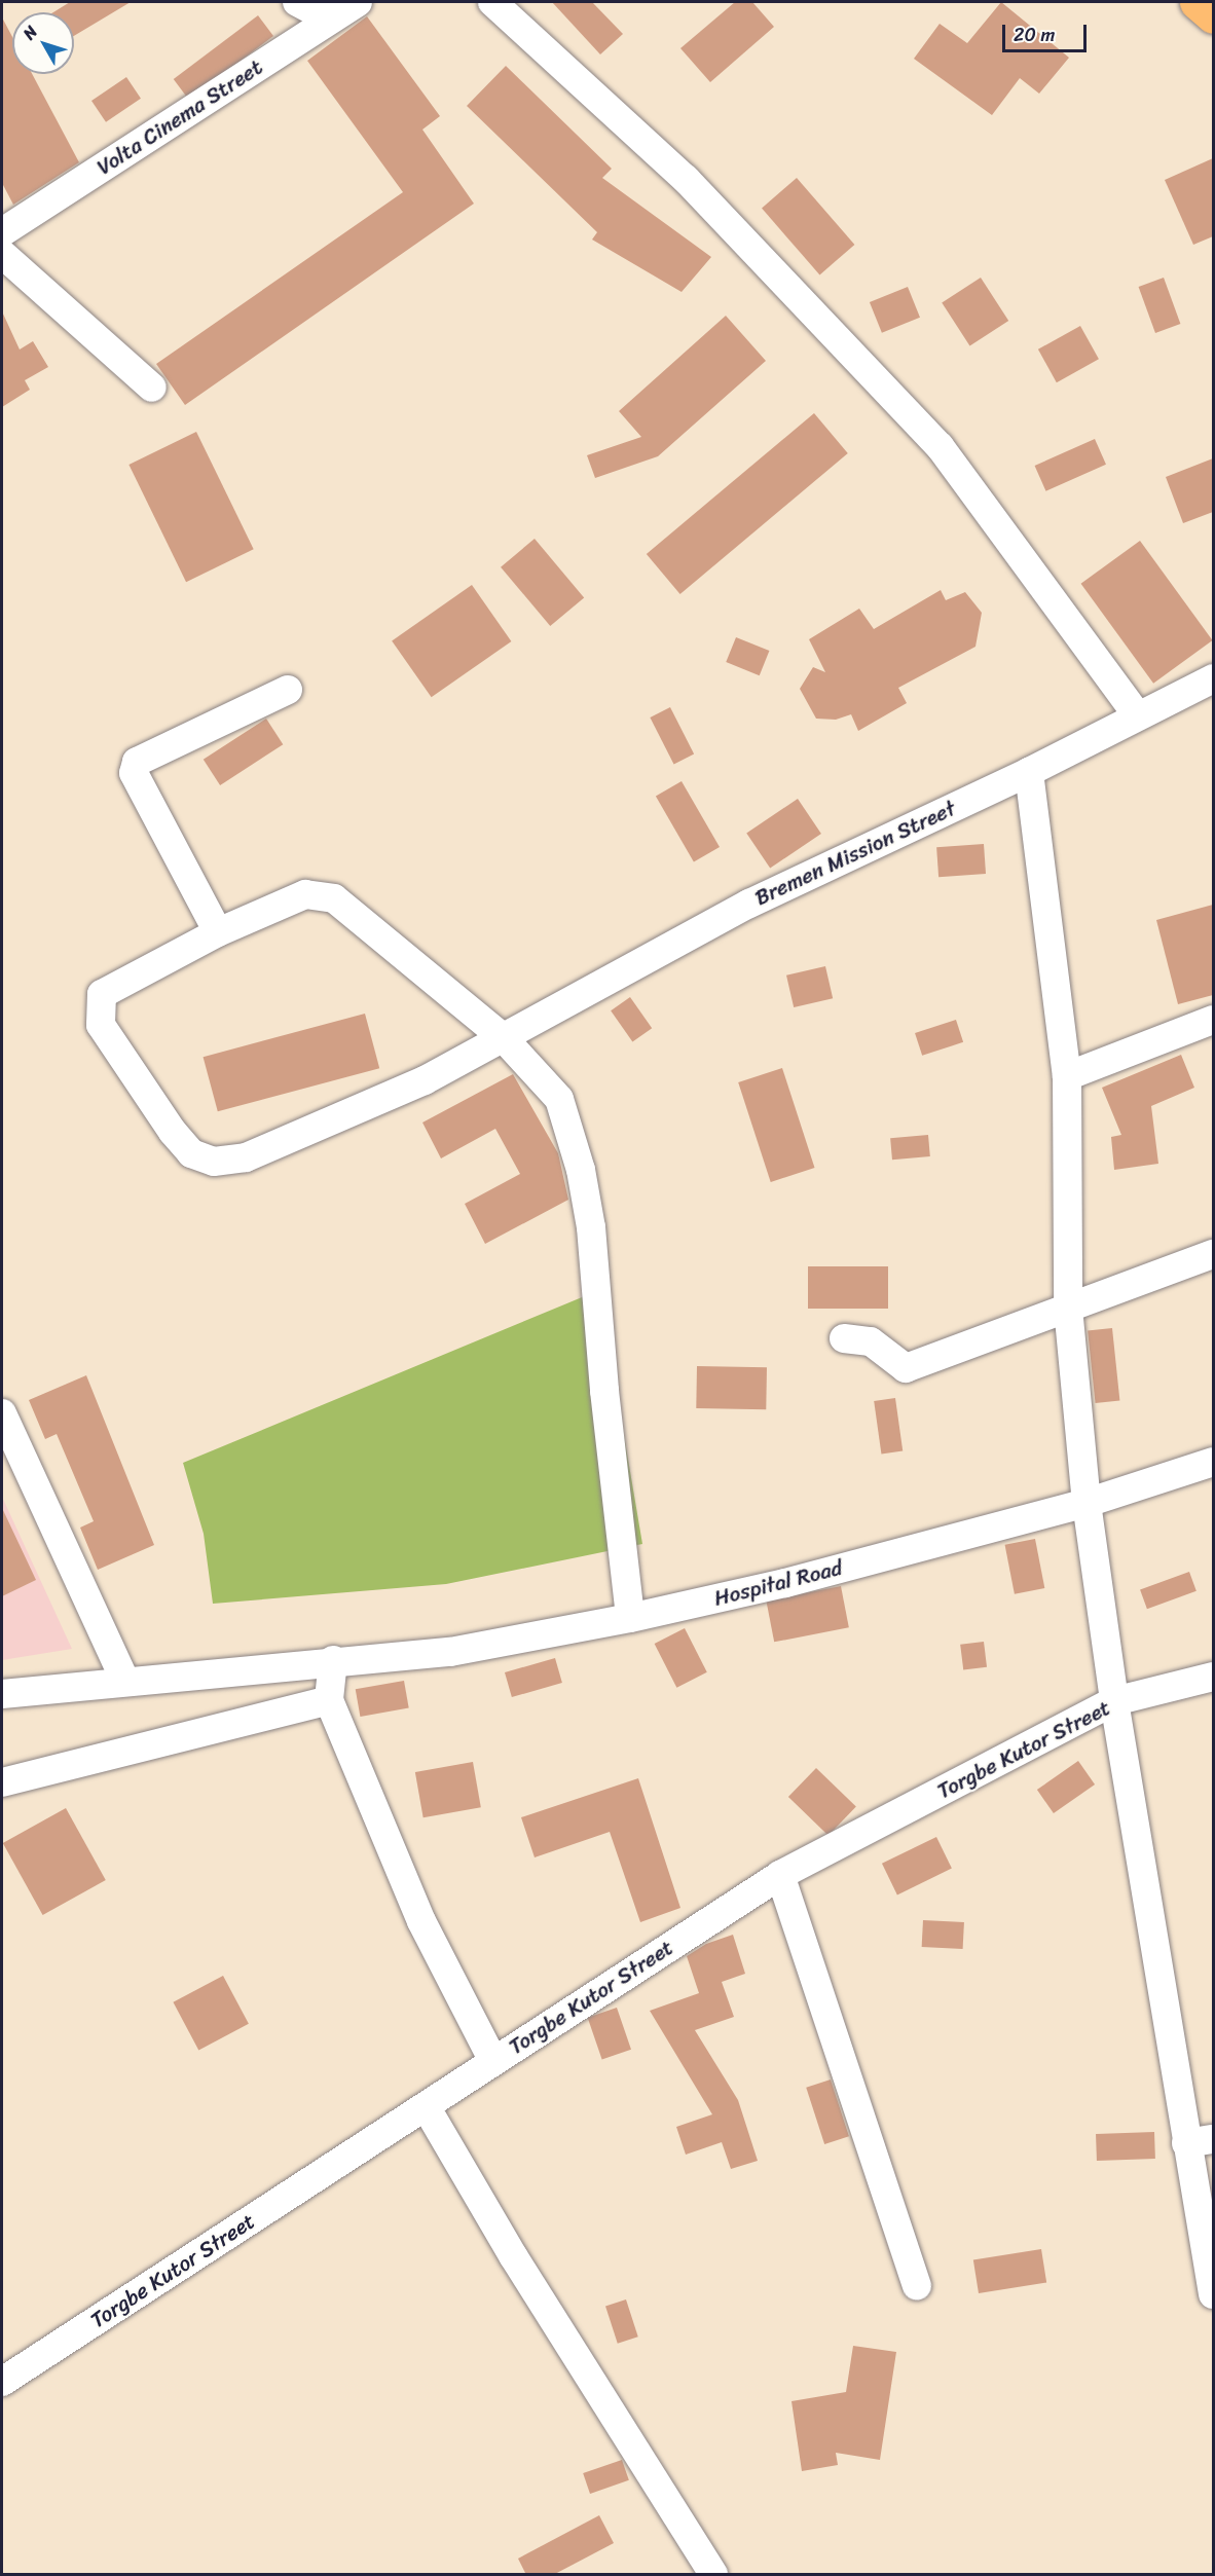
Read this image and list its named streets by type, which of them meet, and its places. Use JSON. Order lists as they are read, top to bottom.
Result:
{
  "streets": {
    "street": [
      "Volta Cinema Street",
      "Bremen Mission Street",
      "Hospital Road",
      "Torgbe Kutor Street"
    ]
  },
  "crossings": [
    ["Bremen Mission Street", "Hospital Road"]
  ],
  "scale_bar": "20 m",
  "north": "top left"
}
